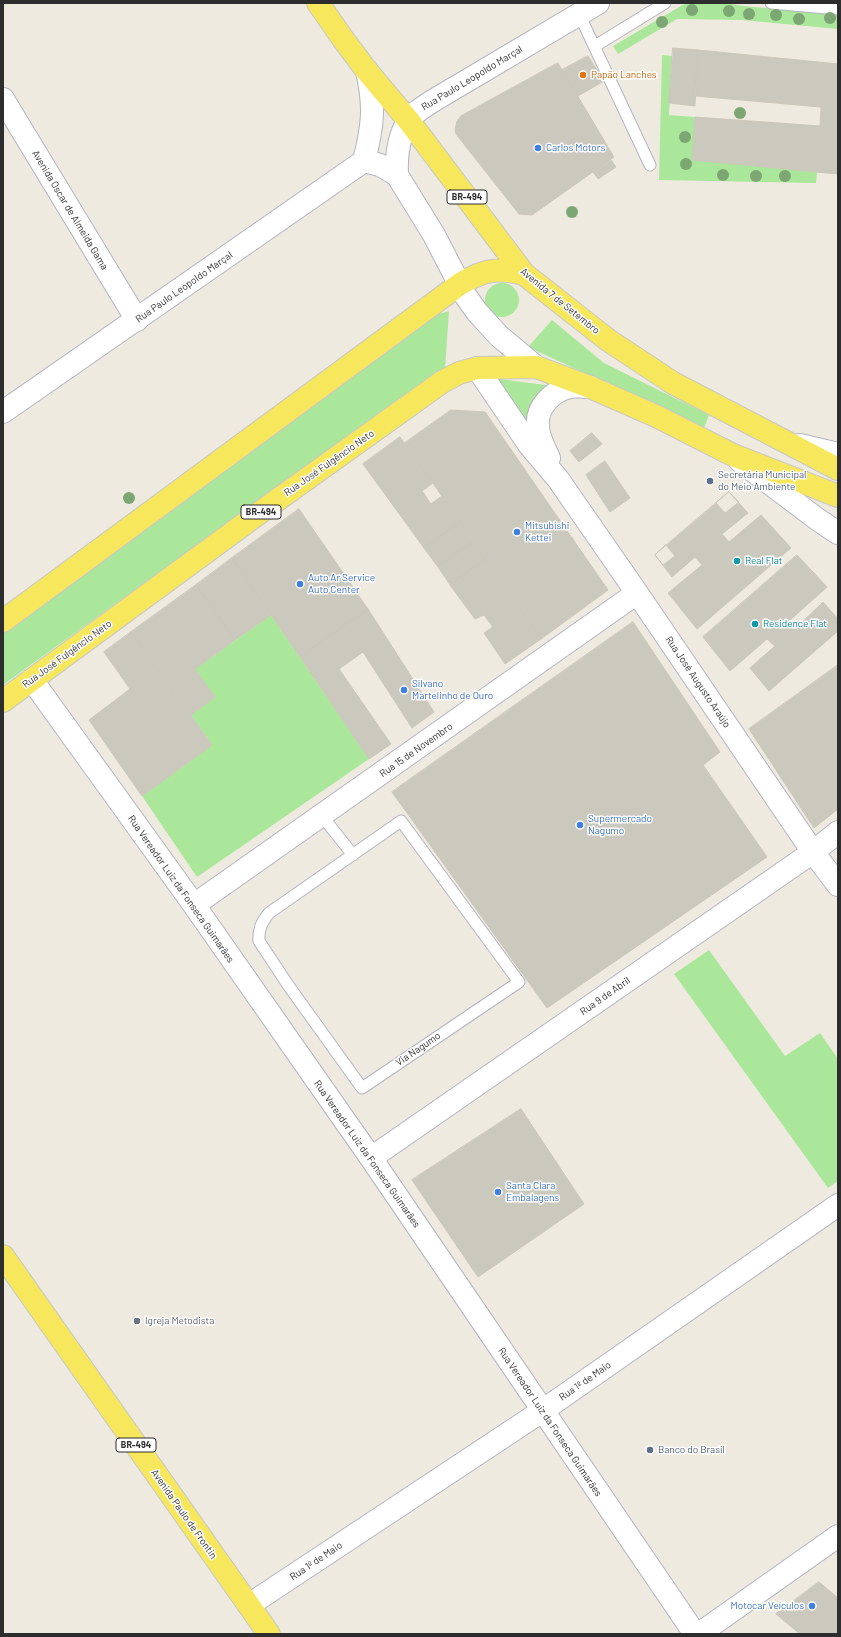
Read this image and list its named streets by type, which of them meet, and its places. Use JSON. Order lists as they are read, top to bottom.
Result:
{
  "streets": {
    "main road": [
      "BR-494",
      "Avenida 7 de Setembro",
      "Rua José Fulgêncio Neto",
      "Avenida Paulo de Frontin"
    ],
    "street": [
      "Rua Paulo Leopoldo Marçal",
      "Avenida Oscar de Almeida Gama",
      "Rua José Augusto Araújo",
      "Rua 15 de Novembro",
      "Rua Vereador Luiz da Fonseca Guimarães",
      "Rua 9 de Abril",
      "Rua 1º de Maio"
    ],
    "lane": ["Via Nagumo"]
  },
  "crossings": [
    ["Rua Paulo Leopoldo Marçal", "Avenida Oscar de Almeida Gama"],
    ["Rua Paulo Leopoldo Marçal", "Avenida 7 de Setembro"],
    ["Rua José Fulgêncio Neto", "Rua José Augusto Araújo"],
    ["Rua José Fulgêncio Neto", "Rua Vereador Luiz da Fonseca Guimarães"],
    ["Rua José Augusto Araújo", "Rua 15 de Novembro"],
    ["Rua José Augusto Araújo", "Rua 9 de Abril"],
    ["Rua 15 de Novembro", "Rua Vereador Luiz da Fonseca Guimarães"],
    ["Rua Vereador Luiz da Fonseca Guimarães", "Rua 9 de Abril"],
    ["Rua Vereador Luiz da Fonseca Guimarães", "Rua 1º de Maio"],
    ["Rua 1º de Maio", "Avenida Paulo de Frontin"]
  ],
  "places": [
    "Papão Lanches",
    "Carlos Motors",
    "Secretária Municipal do Meio Ambiente",
    "Mitsubishi Kettei",
    "Real Flat",
    "Auto Ar Service Auto Center",
    "Residence Flat",
    "Silvano Martelinho de Ouro",
    "Supermercado Nagumo",
    "Santa Clara Embalagens",
    "Igreja Metodista",
    "Banco do Brasil",
    "Motocar Veículos"
  ]
}
